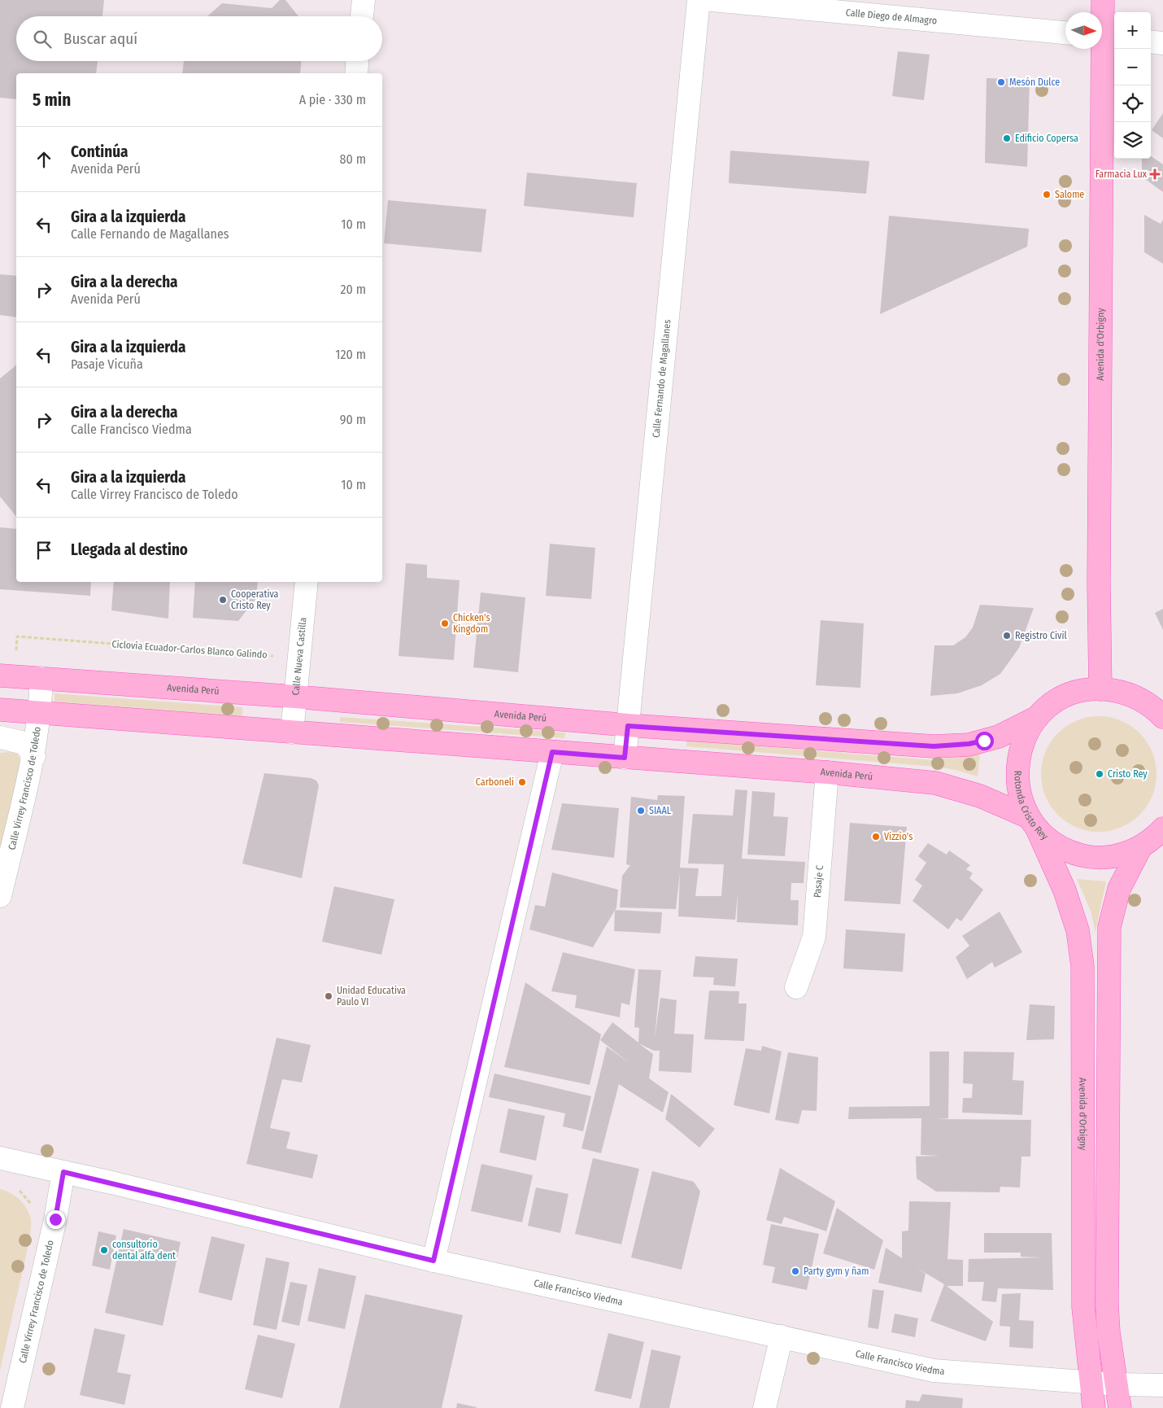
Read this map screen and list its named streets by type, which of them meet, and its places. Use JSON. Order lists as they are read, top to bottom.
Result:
{
  "streets": {
    "main road": ["Avenida d'Orbigny", "Avenida Perú", "Rotonda Cristo Rey"],
    "street": [
      "Calle Diego de Almagro",
      "Calle Fernando de Magallanes",
      "Calle Nueva Castilla",
      "Calle Virrey Francisco de Toledo",
      "Pasaje C",
      "Calle Francisco Viedma"
    ],
    "path": ["Ciclovía Ecuador-Carlos Blanco Galindo"]
  },
  "crossings": [
    ["Avenida d'Orbigny", "Avenida Perú"],
    ["Avenida d'Orbigny", "Rotonda Cristo Rey"],
    ["Avenida d'Orbigny", "Calle Francisco Viedma"],
    ["Calle Fernando de Magallanes", "Avenida Perú"],
    ["Calle Nueva Castilla", "Avenida Perú"],
    ["Avenida Perú", "Calle Virrey Francisco de Toledo"],
    ["Avenida Perú", "Rotonda Cristo Rey"],
    ["Avenida Perú", "Pasaje C"],
    ["Calle Virrey Francisco de Toledo", "Calle Francisco Viedma"]
  ],
  "places": {
    "other": [
      "Mesón Dulce",
      "Edificio Copersa",
      "Salome",
      "Cooperativa Cristo Rey",
      "Chicken's Kingdom",
      "Registro Civil",
      "Cristo Rey",
      "Carboneli",
      "SIAAL",
      "Vizzio's",
      "Unidad Educativa Paulo VI",
      "consultorio dental alfa dent",
      "Party gym y ñam"
    ],
    "health": ["Farmacia Lux"]
  },
  "north": "right",
  "page": {
    "map_buttons": ["+", "−"],
    "search": "Buscar aquí",
    "heading": ["5 min", "A pie · 330 m"],
    "list": [
      ["Continúa", "Avenida Perú", "80 m"],
      ["Gira a la izquierda", "Calle Fernando de Magallanes", "10 m"],
      ["Gira a la derecha", "Avenida Perú", "20 m"],
      ["Gira a la izquierda", "Pasaje Vicuña", "120 m"],
      ["Gira a la derecha", "Calle Francisco Viedma", "90 m"],
      ["Gira a la izquierda", "Calle Virrey Francisco de Toledo", "10 m"],
      "Llegada al destino"
    ]
  }
}
